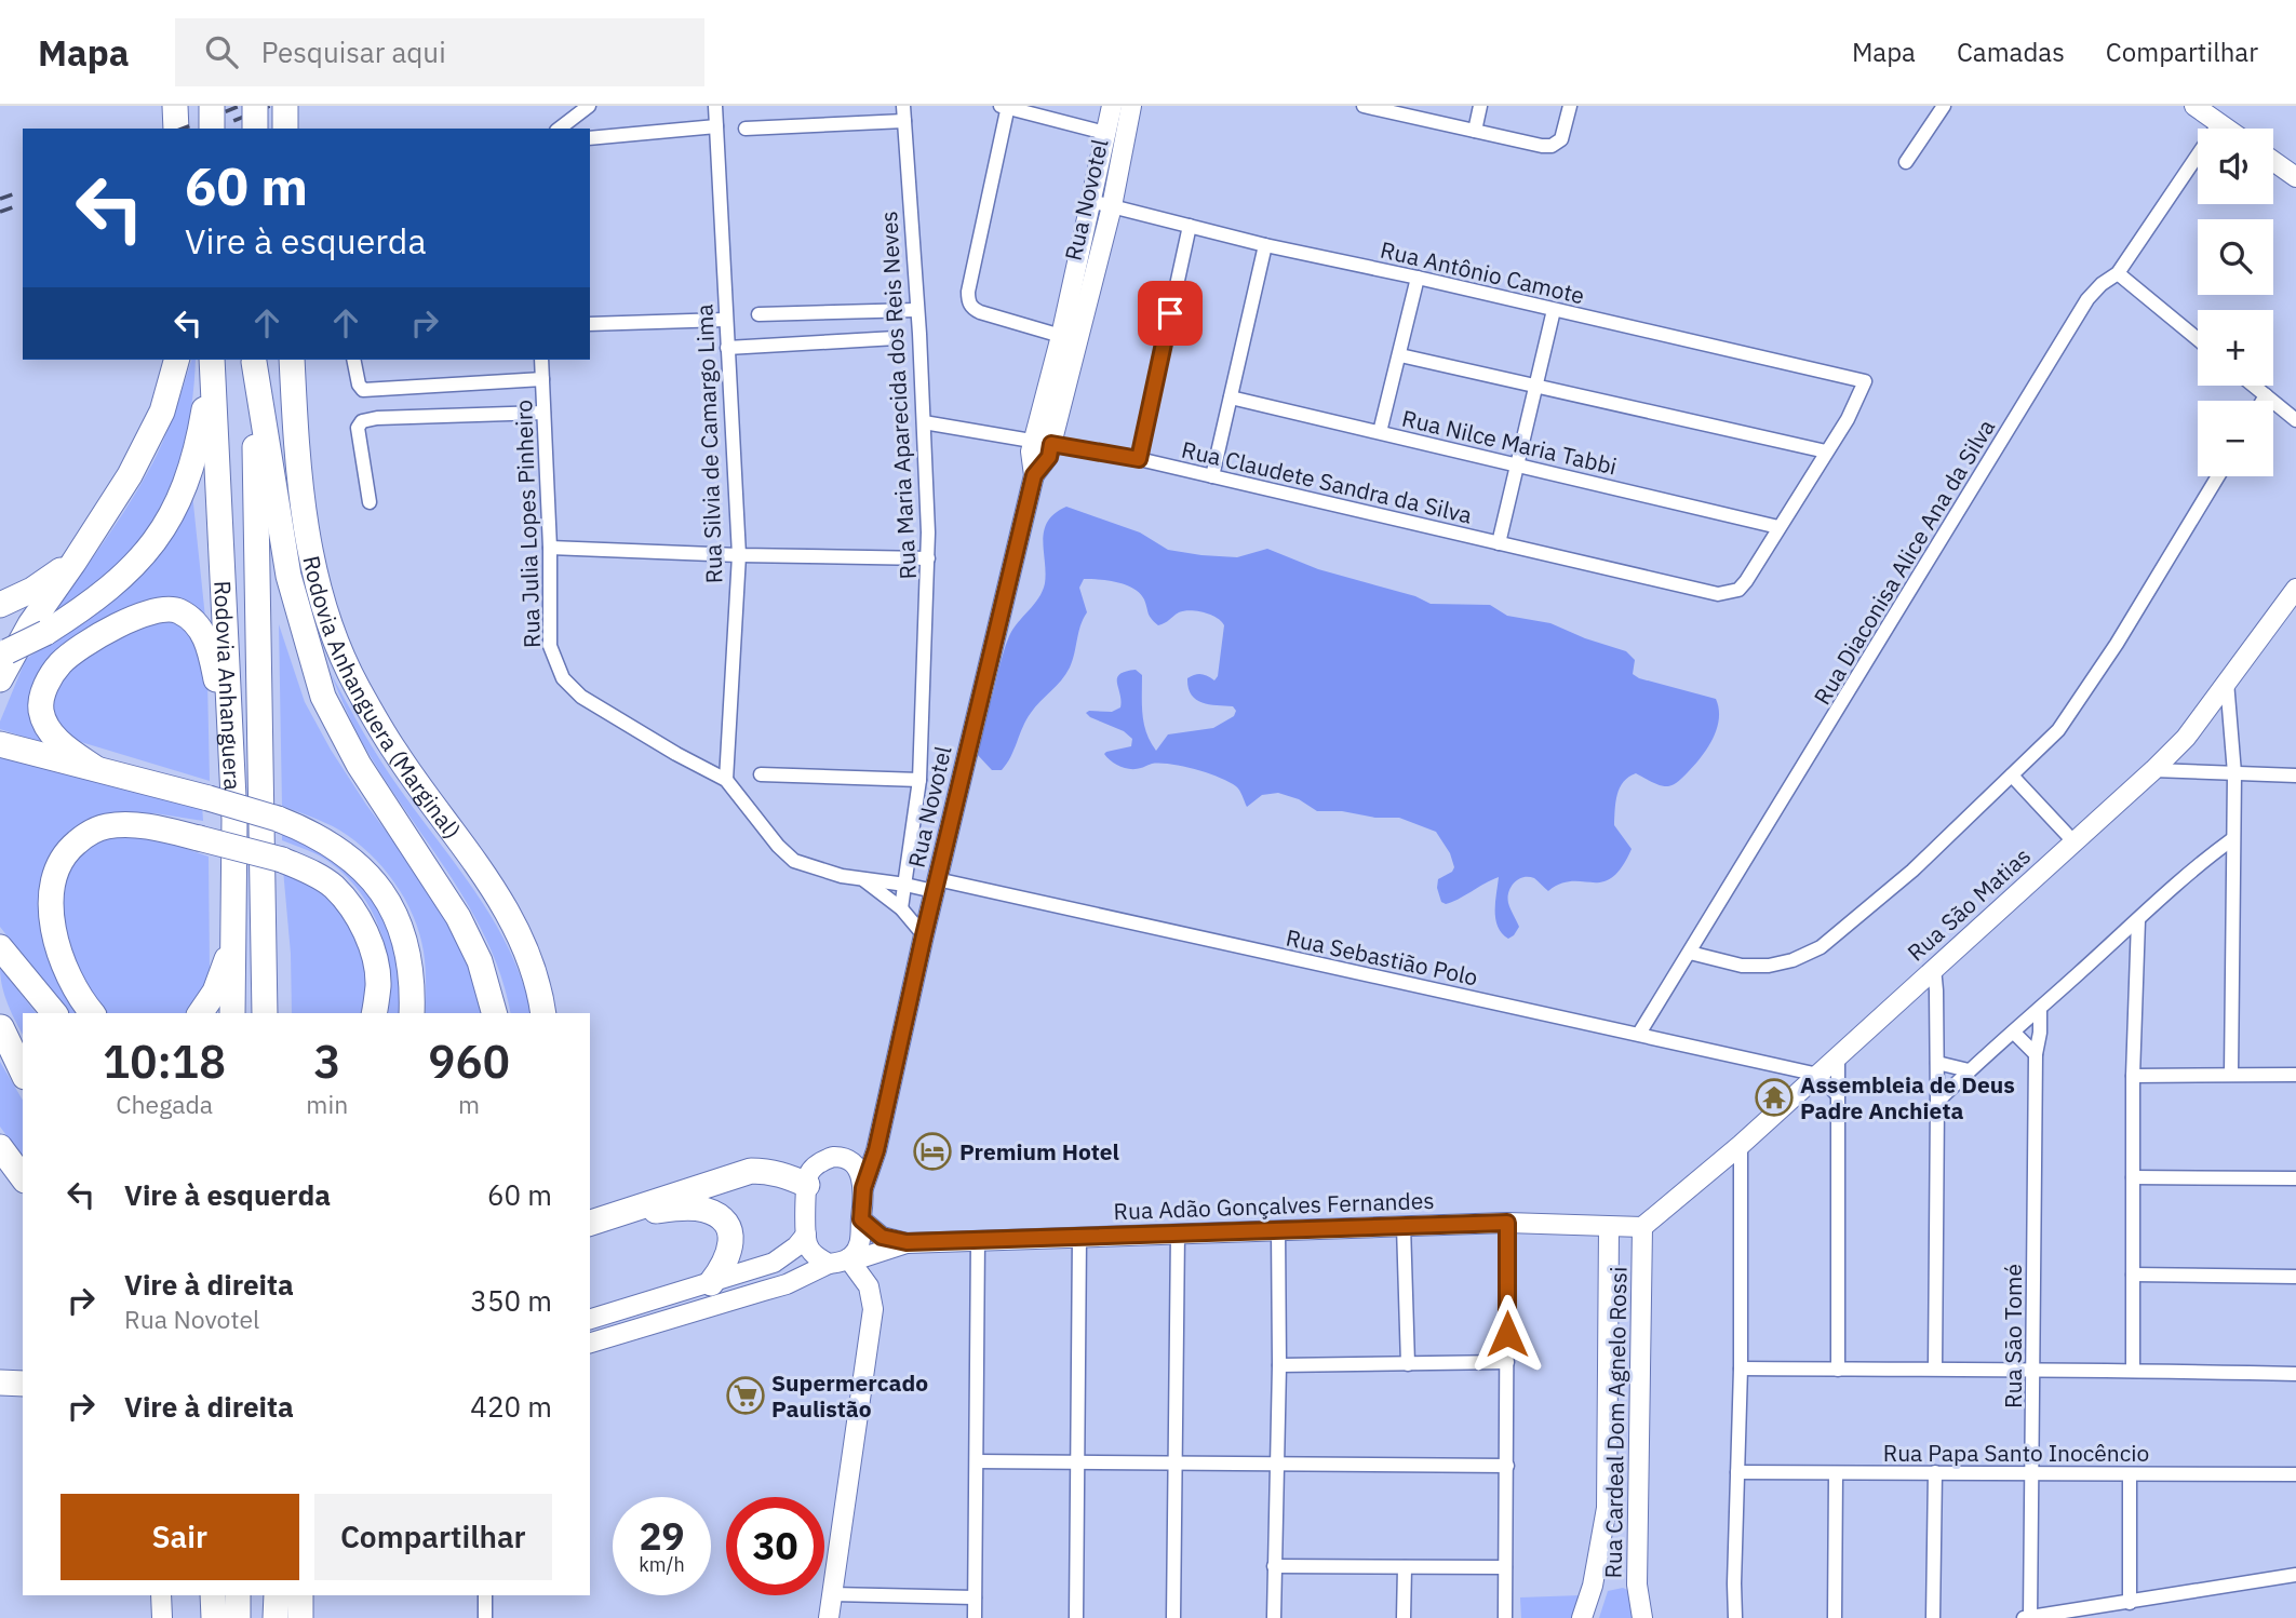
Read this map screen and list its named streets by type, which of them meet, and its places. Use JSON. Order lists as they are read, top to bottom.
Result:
{
  "streets": {
    "highway": ["Rodovia Anhanguera", "Rodovia Anhanguera (Marginal)"],
    "street": [
      "Rua Novotel",
      "Rua Antônio Camote",
      "Rua Maria Aparecida dos Reis Neves",
      "Rua Nilce Maria Tabbi",
      "Rua Silvia de Camargo Lima",
      "Rua Claudete Sandra da Silva",
      "Rua Julia Lopes Pinheiro",
      "Rua Diaconisa Alice Ana da Silva",
      "Rua São Matias",
      "Rua Sebastião Polo",
      "Rua Adão Gonçalves Fernandes",
      "Rua São Tomé",
      "Rua Cardeal Dom Agnelo Rossi",
      "Rua Papa Santo Inocêncio"
    ]
  },
  "crossings": [
    ["Rua Novotel", "Rua Antônio Camote"],
    ["Rua Novotel", "Rua Claudete Sandra da Silva"],
    ["Rua Novotel", "Rua Julia Lopes Pinheiro"],
    ["Rua Novotel", "Rua Sebastião Polo"],
    ["Rua Novotel", "Rua Adão Gonçalves Fernandes"],
    ["Rua Maria Aparecida dos Reis Neves", "Rua Claudete Sandra da Silva"],
    ["Rua Maria Aparecida dos Reis Neves", "Rua Julia Lopes Pinheiro"],
    ["Rua Nilce Maria Tabbi", "Rua Claudete Sandra da Silva"],
    ["Rua Silvia de Camargo Lima", "Rua Julia Lopes Pinheiro"],
    ["Rua Julia Lopes Pinheiro", "Rua Sebastião Polo"],
    ["Rua Diaconisa Alice Ana da Silva", "Rua Sebastião Polo"],
    ["Rua São Matias", "Rua Sebastião Polo"],
    ["Rua São Matias", "Rua Adão Gonçalves Fernandes"],
    ["Rua São Matias", "Rua Cardeal Dom Agnelo Rossi"],
    ["Rua Adão Gonçalves Fernandes", "Rua Cardeal Dom Agnelo Rossi"],
    ["Rua São Tomé", "Rua Papa Santo Inocêncio"]
  ],
  "places": {
    "temple": ["Assembleia de Deus Padre Anchieta"],
    "hotel": ["Premium Hotel"],
    "supermarket": ["Supermercado Paulistão"]
  },
  "page": {
    "header": "Mapa",
    "search": "Pesquisar aqui",
    "nav": ["Mapa", "Camadas", "Compartilhar"],
    "map_buttons": ["+", "−"],
    "turn": ["60 m", "Vire à esquerda"],
    "eta": [
      "10:18",
      "Chegada",
      "3",
      "min",
      "960",
      "m"
    ],
    "list": [
      {
        "name": "Vire à esquerda",
        "value": "60 m"
      },
      {
        "name": "Vire à direita",
        "note": "Rua Novotel",
        "value": "350 m"
      },
      {
        "name": "Vire à direita",
        "value": "420 m"
      }
    ],
    "buttons": ["Sair", "Compartilhar"],
    "speed": "29 km/h",
    "limit": "30"
  }
}
